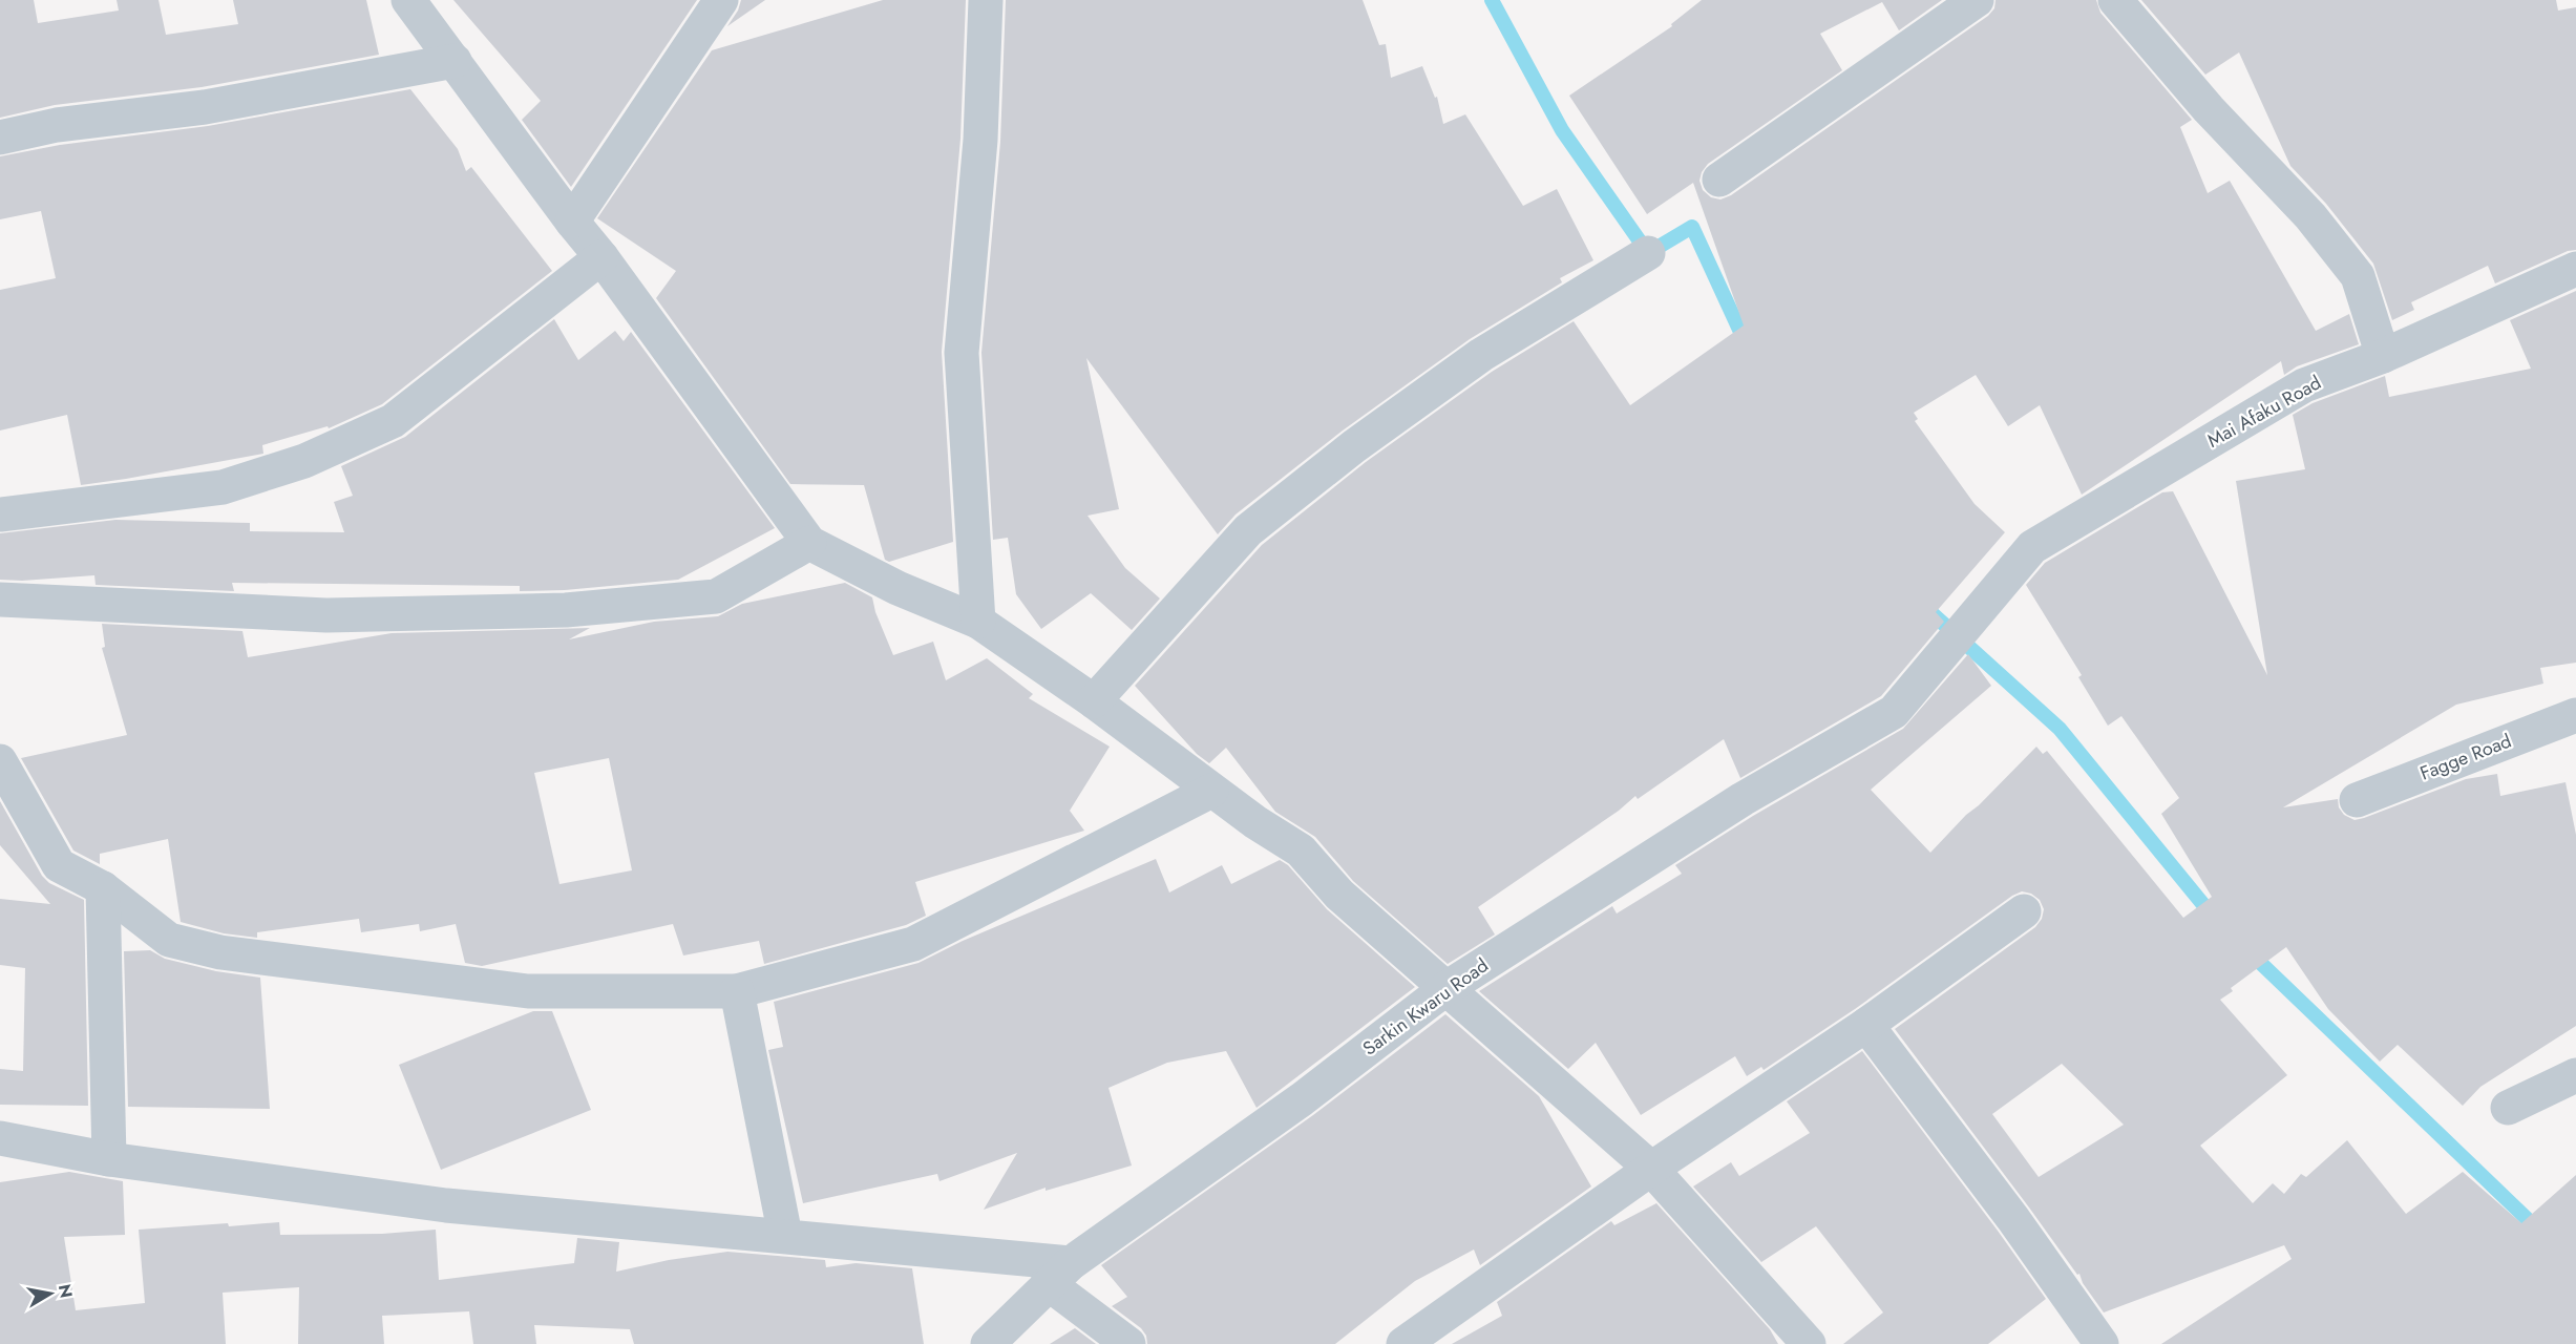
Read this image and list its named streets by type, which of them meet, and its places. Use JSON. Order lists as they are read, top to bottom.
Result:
{
  "streets": {
    "street": ["Mai Afaku Road", "Fagge Road", "Sarkin Kwaru Road"]
  },
  "crossings": [
    ["Mai Afaku Road", "Sarkin Kwaru Road"]
  ],
  "north": "right"
}
